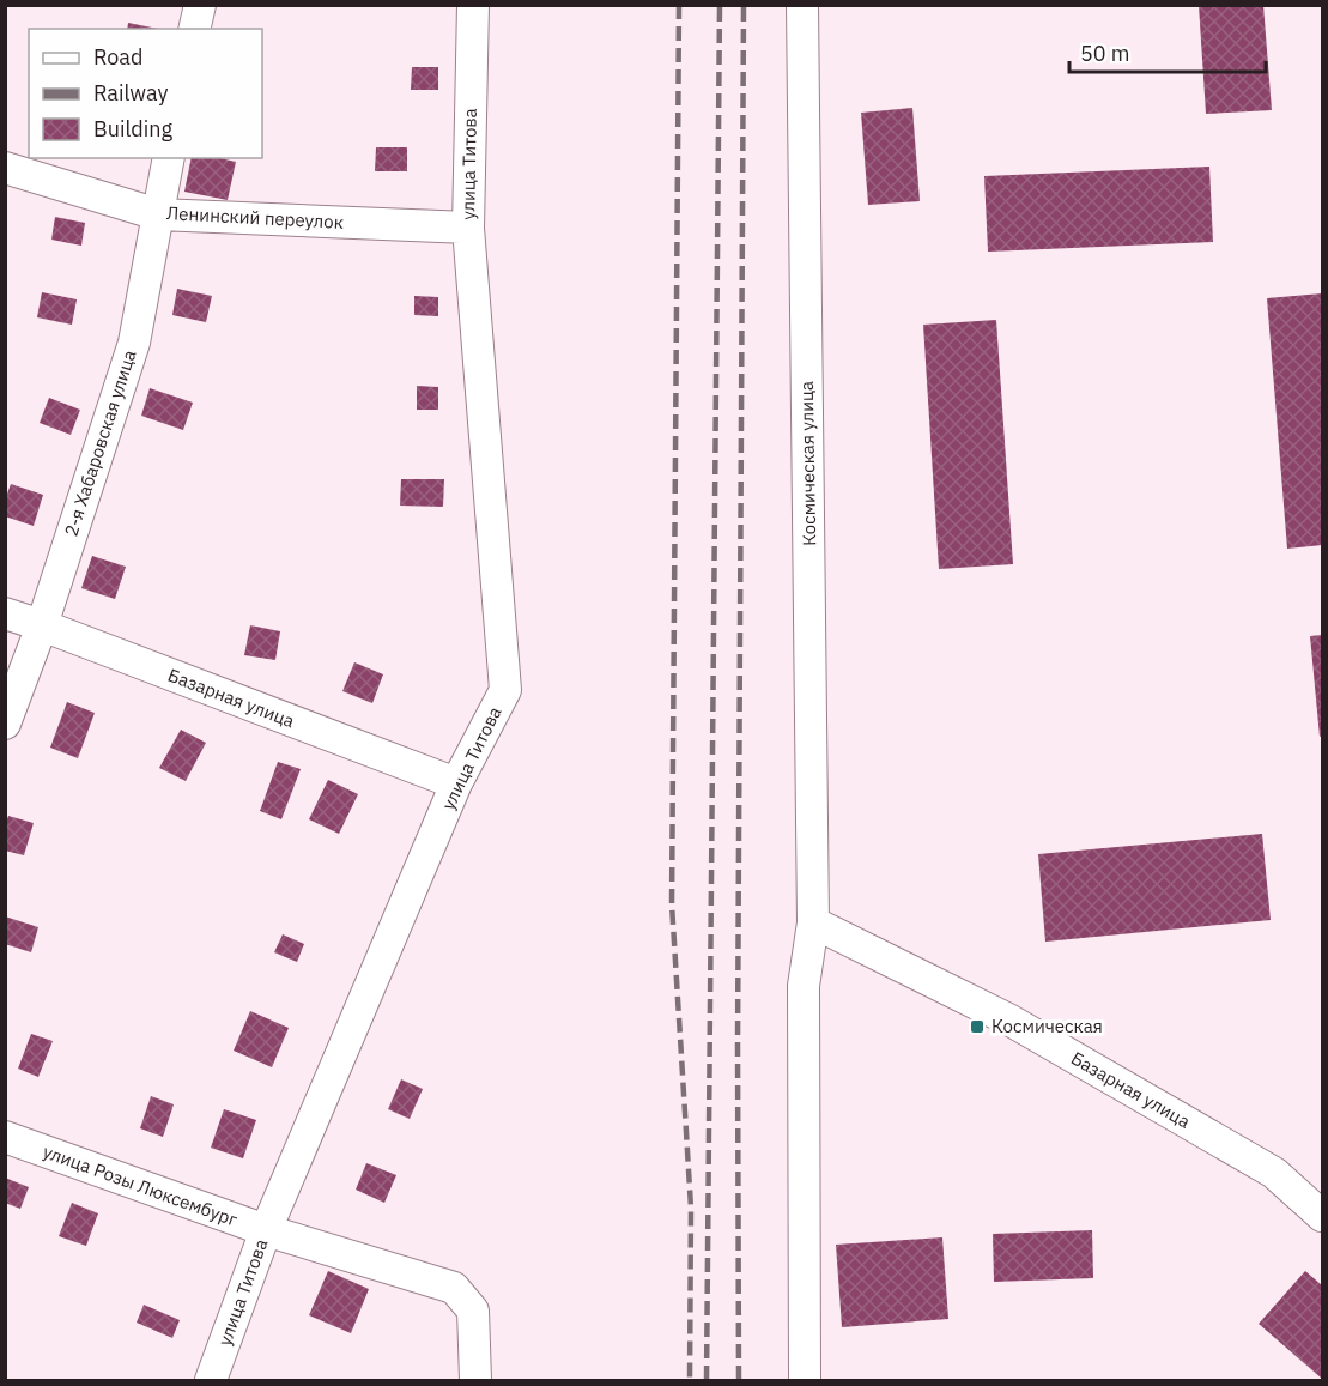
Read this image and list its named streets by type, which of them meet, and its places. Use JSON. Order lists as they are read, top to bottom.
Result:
{
  "streets": {
    "street": [
      "улица Титова",
      "Ленинский переулок",
      "2-я Хабаровская улица",
      "Космическая улица",
      "Базарная улица",
      "улица Розы Люксембург"
    ]
  },
  "crossings": [
    ["улица Титова", "Ленинский переулок"],
    ["улица Титова", "Базарная улица"],
    ["улица Титова", "улица Розы Люксембург"],
    ["Ленинский переулок", "2-я Хабаровская улица"],
    ["2-я Хабаровская улица", "Базарная улица"],
    ["Космическая улица", "Базарная улица"]
  ],
  "places": {
    "transit": ["Космическая"]
  },
  "legend": ["Road", "Railway", "Building"],
  "scale_bar": "50 m"
}
